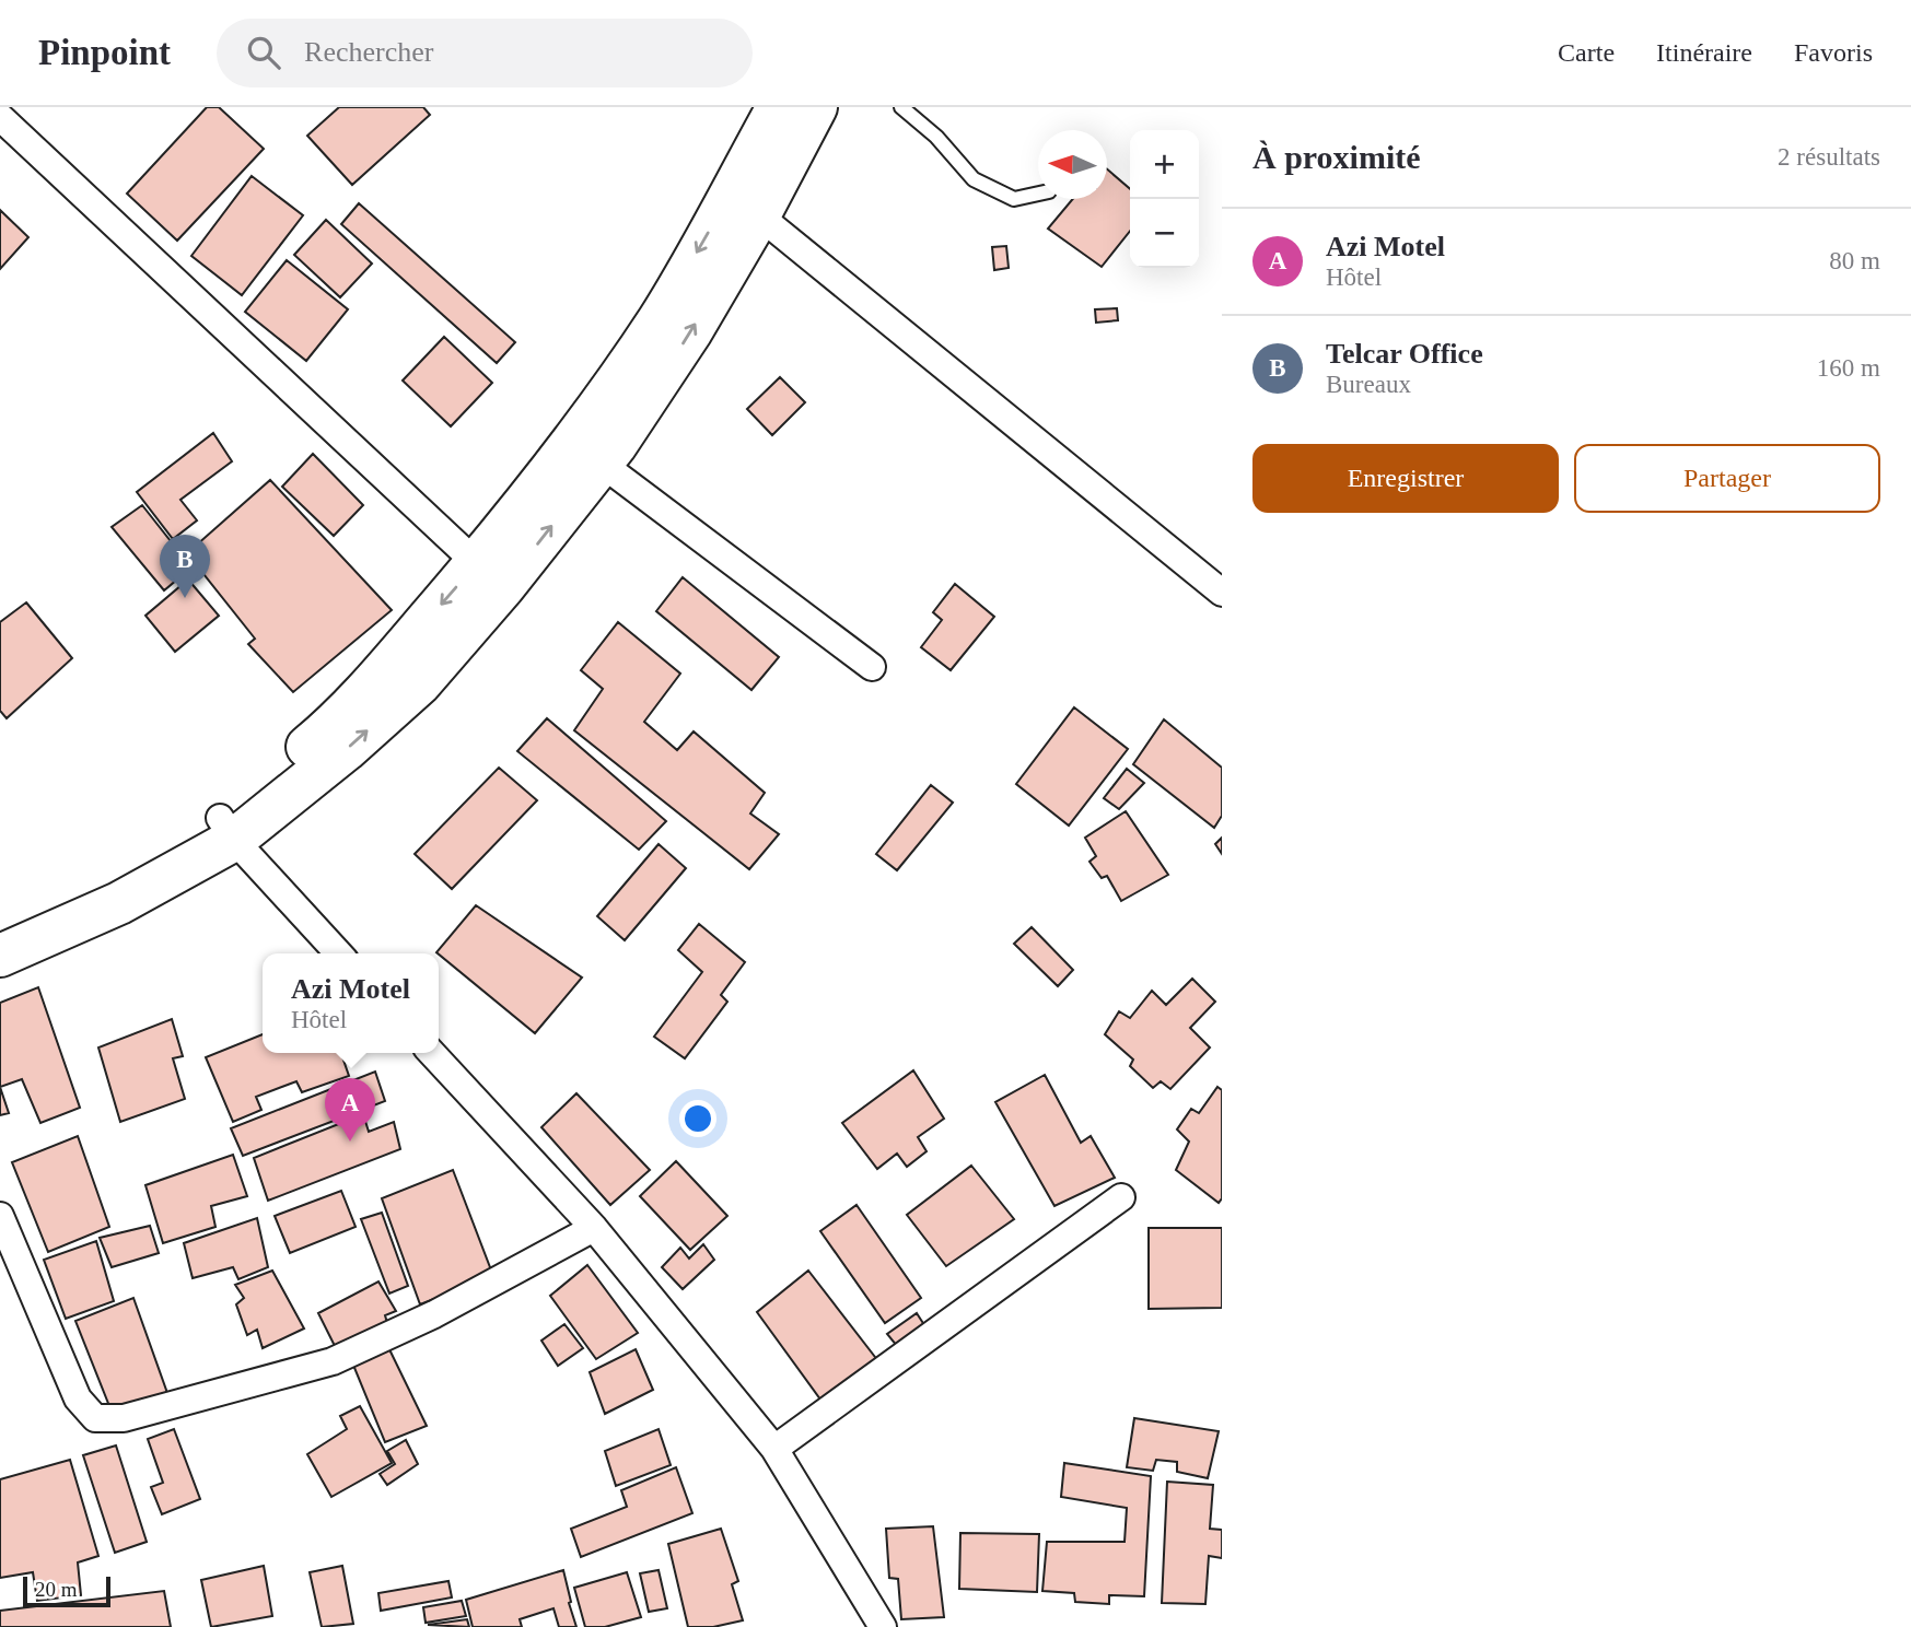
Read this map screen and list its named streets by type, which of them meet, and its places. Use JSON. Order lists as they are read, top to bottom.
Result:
{
  "scale_bar": "20 m",
  "north": "left",
  "page": {
    "header": "Pinpoint",
    "search": "Rechercher",
    "nav": ["Carte", "Itinéraire", "Favoris"],
    "heading": ["À proximité", "2 résultats"],
    "map_buttons": ["+", "−"],
    "list": [
      {
        "mark": "A",
        "name": "Azi Motel",
        "note": "Hôtel",
        "value": "80 m"
      },
      {
        "mark": "B",
        "name": "Telcar Office",
        "note": "Bureaux",
        "value": "160 m"
      }
    ],
    "buttons": ["Enregistrer", "Partager"],
    "pins": ["B", "A"],
    "popup": ["Azi Motel", "Hôtel"],
    "scale": "20 m"
  }
}
